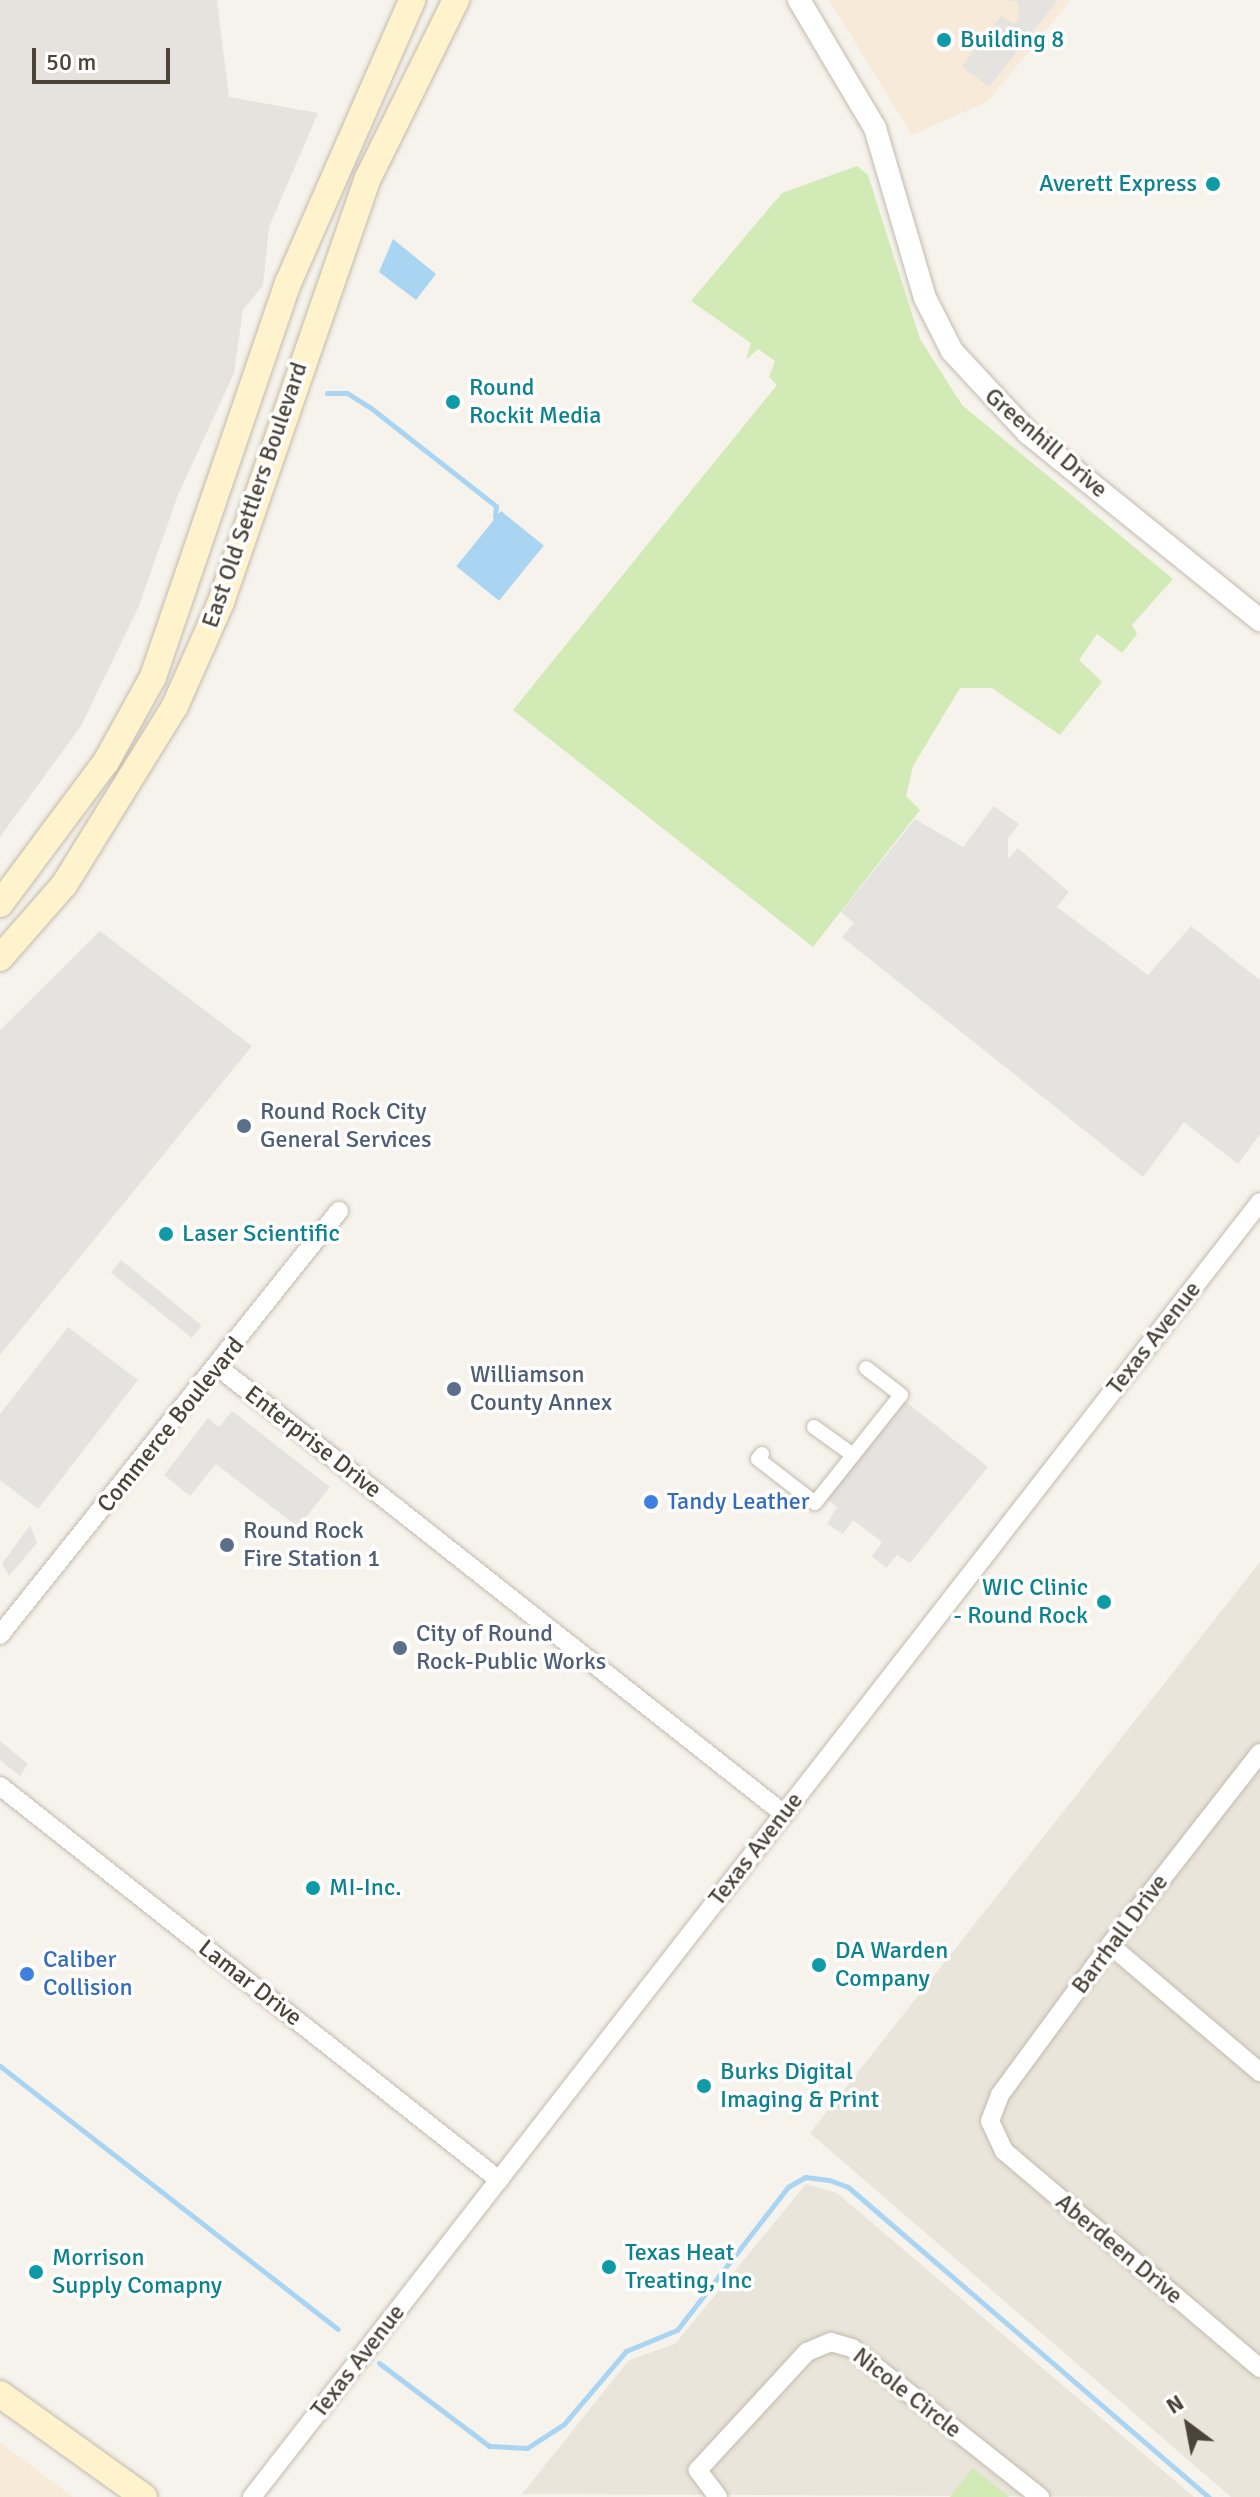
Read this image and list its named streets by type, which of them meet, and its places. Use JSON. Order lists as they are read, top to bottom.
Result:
{
  "streets": {
    "main road": ["East Old Settlers Boulevard"],
    "street": [
      "Greenhill Drive",
      "Texas Avenue",
      "Commerce Boulevard",
      "Enterprise Drive",
      "Barrhall Drive",
      "Lamar Drive",
      "Aberdeen Drive",
      "Nicole Circle"
    ]
  },
  "crossings": [
    ["Texas Avenue", "Enterprise Drive"],
    ["Texas Avenue", "Lamar Drive"],
    ["Commerce Boulevard", "Enterprise Drive"],
    ["Barrhall Drive", "Aberdeen Drive"]
  ],
  "places": [
    "Building 8",
    "Averett Express",
    "Round Rockit Media",
    "Round Rock City General Services",
    "Laser Scientific",
    "Williamson County Annex",
    "Tandy Leather",
    "Round Rock Fire Station 1",
    "WIC Clinic - Round Rock",
    "City of Round Rock-Public Works",
    "MI-Inc.",
    "DA Warden Company",
    "Caliber Collision",
    "Burks Digital Imaging & Print",
    "Texas Heat Treating, Inc",
    "Morrison Supply Comapny"
  ],
  "scale_bar": "50 m",
  "north": "top left"
}
